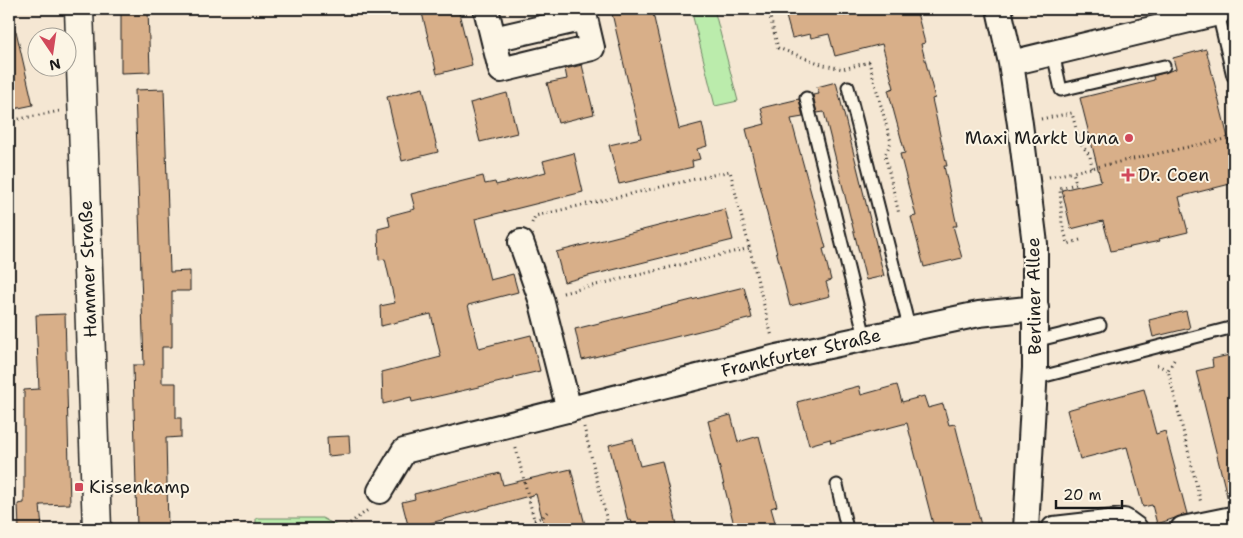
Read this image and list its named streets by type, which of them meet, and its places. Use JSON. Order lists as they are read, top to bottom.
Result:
{
  "streets": {
    "main road": ["Hammer Straße"],
    "street": ["Berliner Allee", "Frankfurter Straße"]
  },
  "crossings": [
    ["Berliner Allee", "Frankfurter Straße"]
  ],
  "places": {
    "other": ["Maxi Markt Unna"],
    "health": ["Dr. Coen"],
    "transit": ["Kissenkamp"]
  },
  "scale_bar": "20 m",
  "north": "bottom"
}
